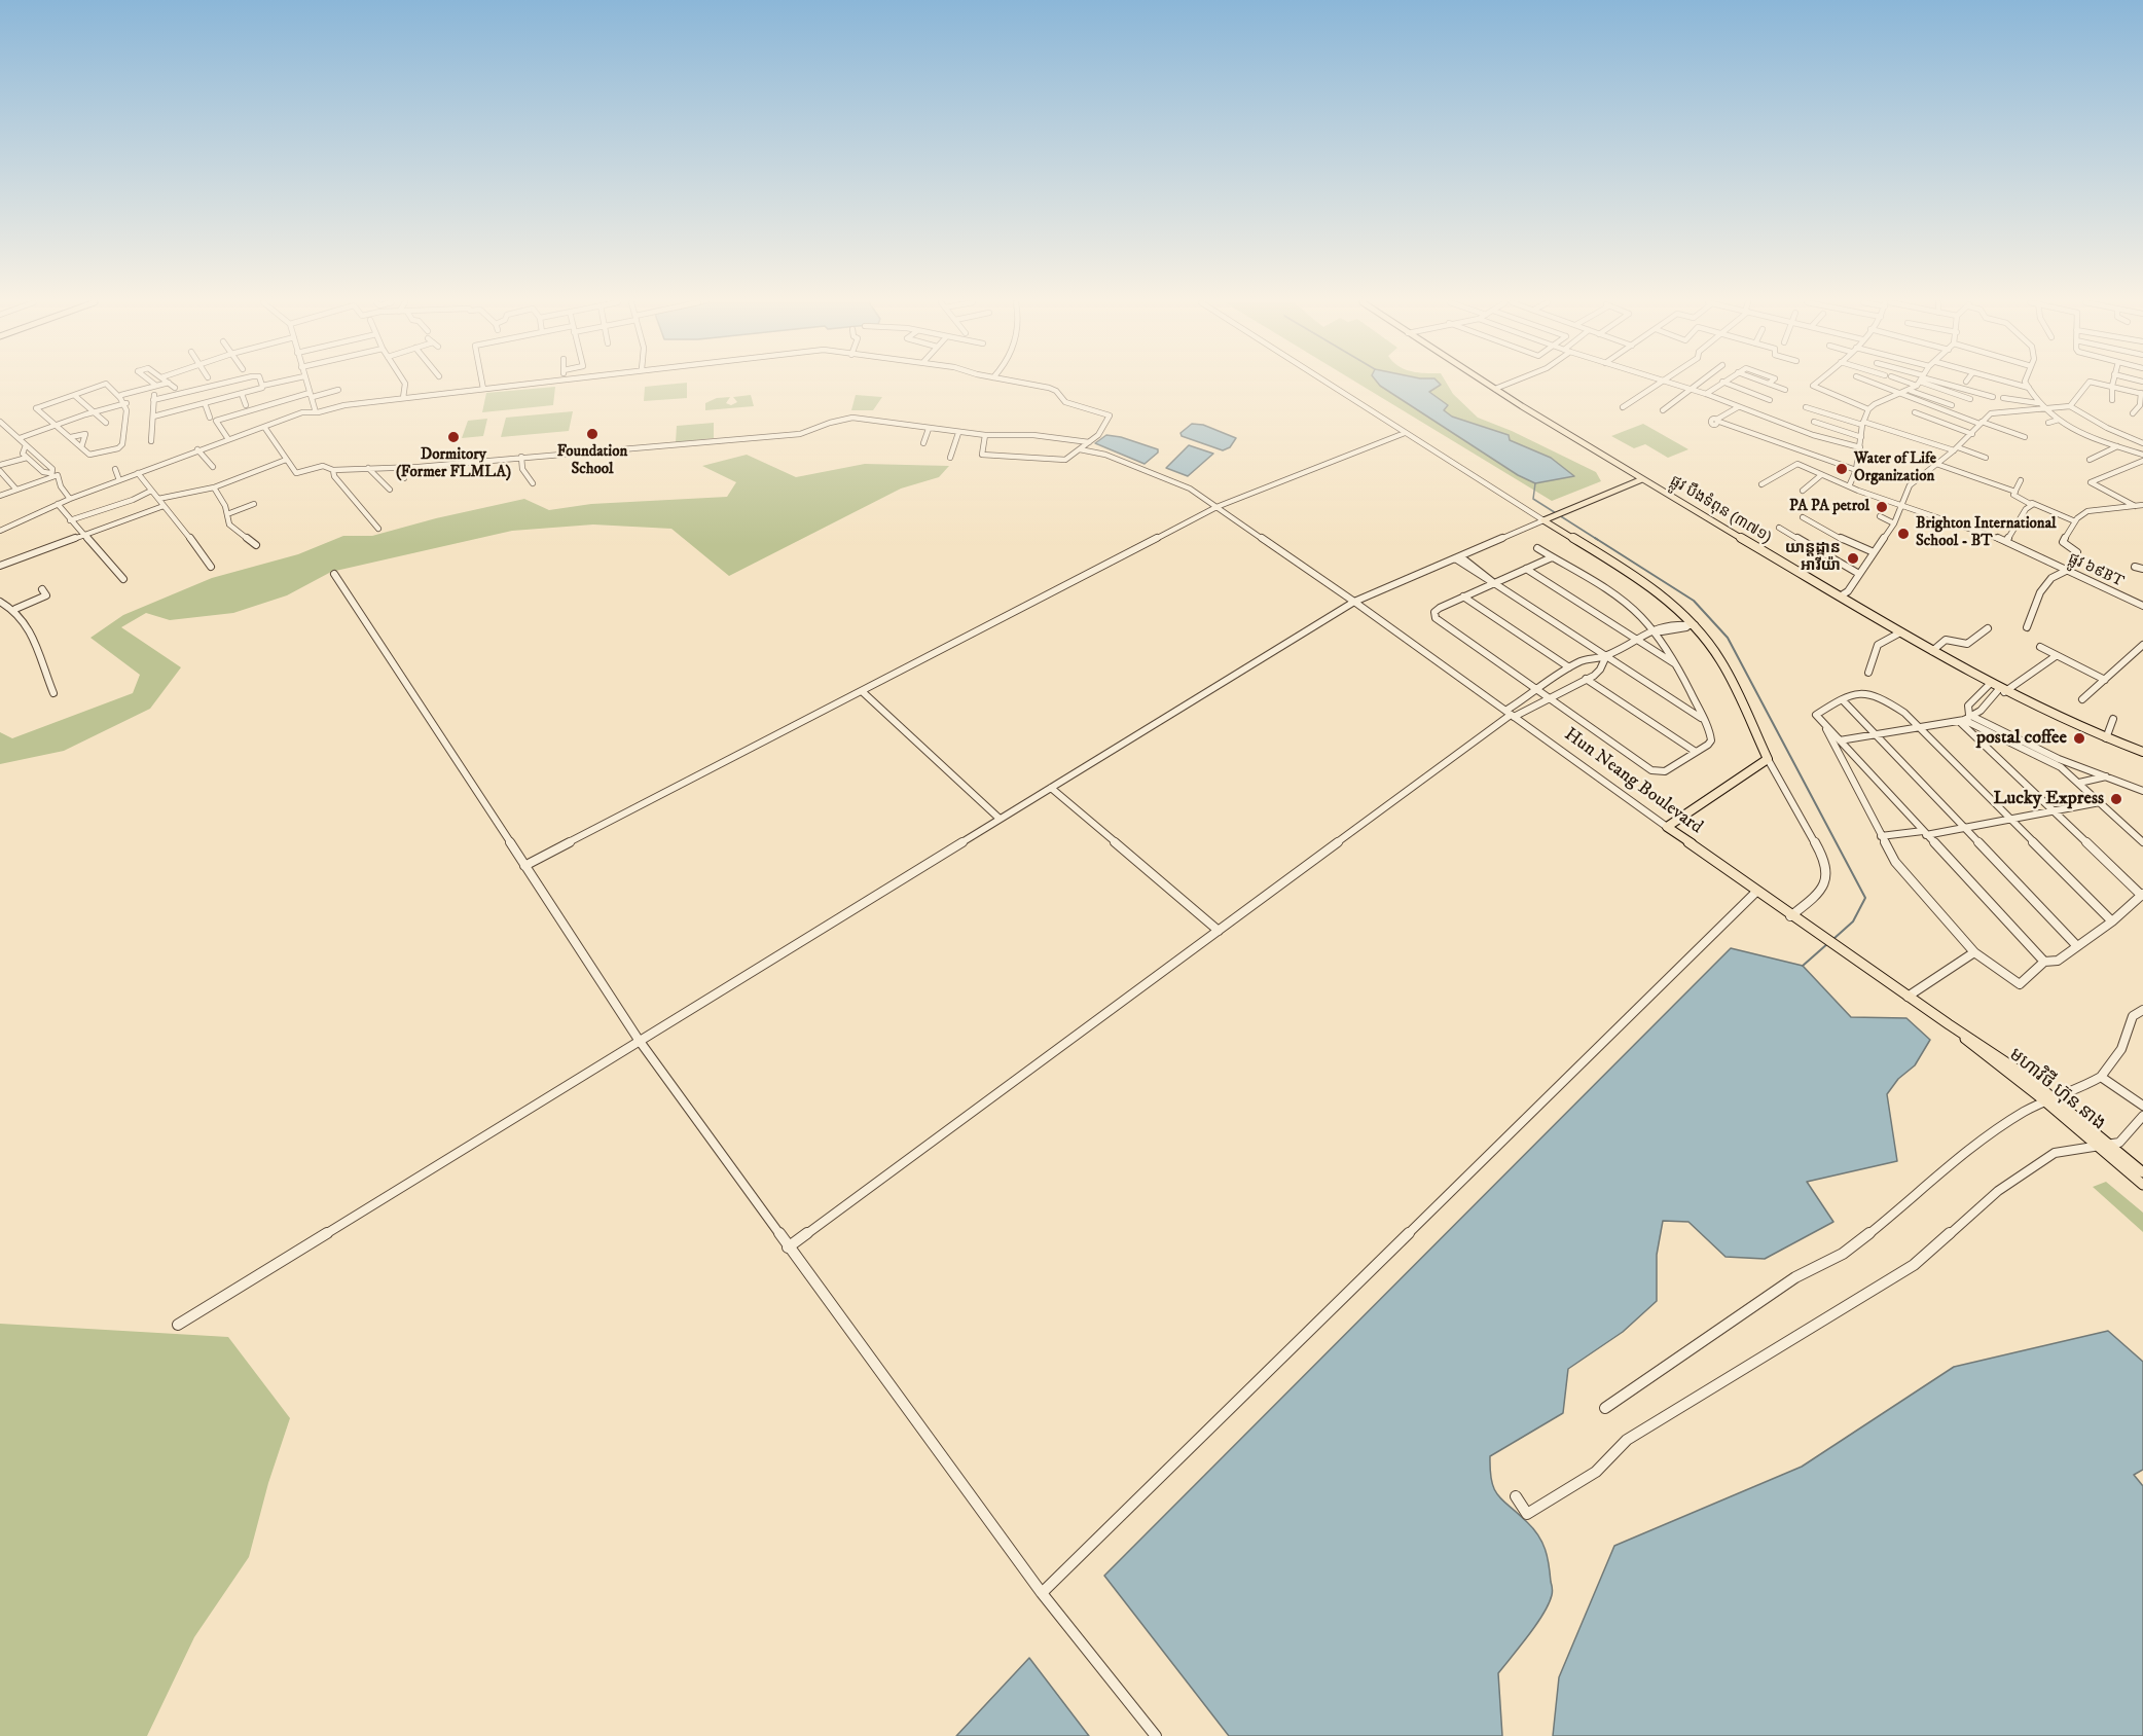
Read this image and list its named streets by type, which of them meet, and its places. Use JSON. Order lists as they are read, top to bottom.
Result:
{
  "streets": {
    "main road": ["ផ្លូវ បឹងទំពុន (៣៧១)", "Hun Neang Boulevard", "មហាវិថី ហ៊ុន នាង"],
    "street": ["ផ្លូវ ៦៩BT"]
  },
  "crossings": [
    ["Hun Neang Boulevard", "មហាវិថី ហ៊ុន នាង"]
  ],
  "places": [
    "Foundation School",
    "Dormitory (Former FLMLA)",
    "Water of Life Organization",
    "PA PA petrol",
    "Brighton International School - BT",
    "យាន្ដដ្ឋាន អារីយ៉ា",
    "postal coffee",
    "Lucky Express"
  ]
}
